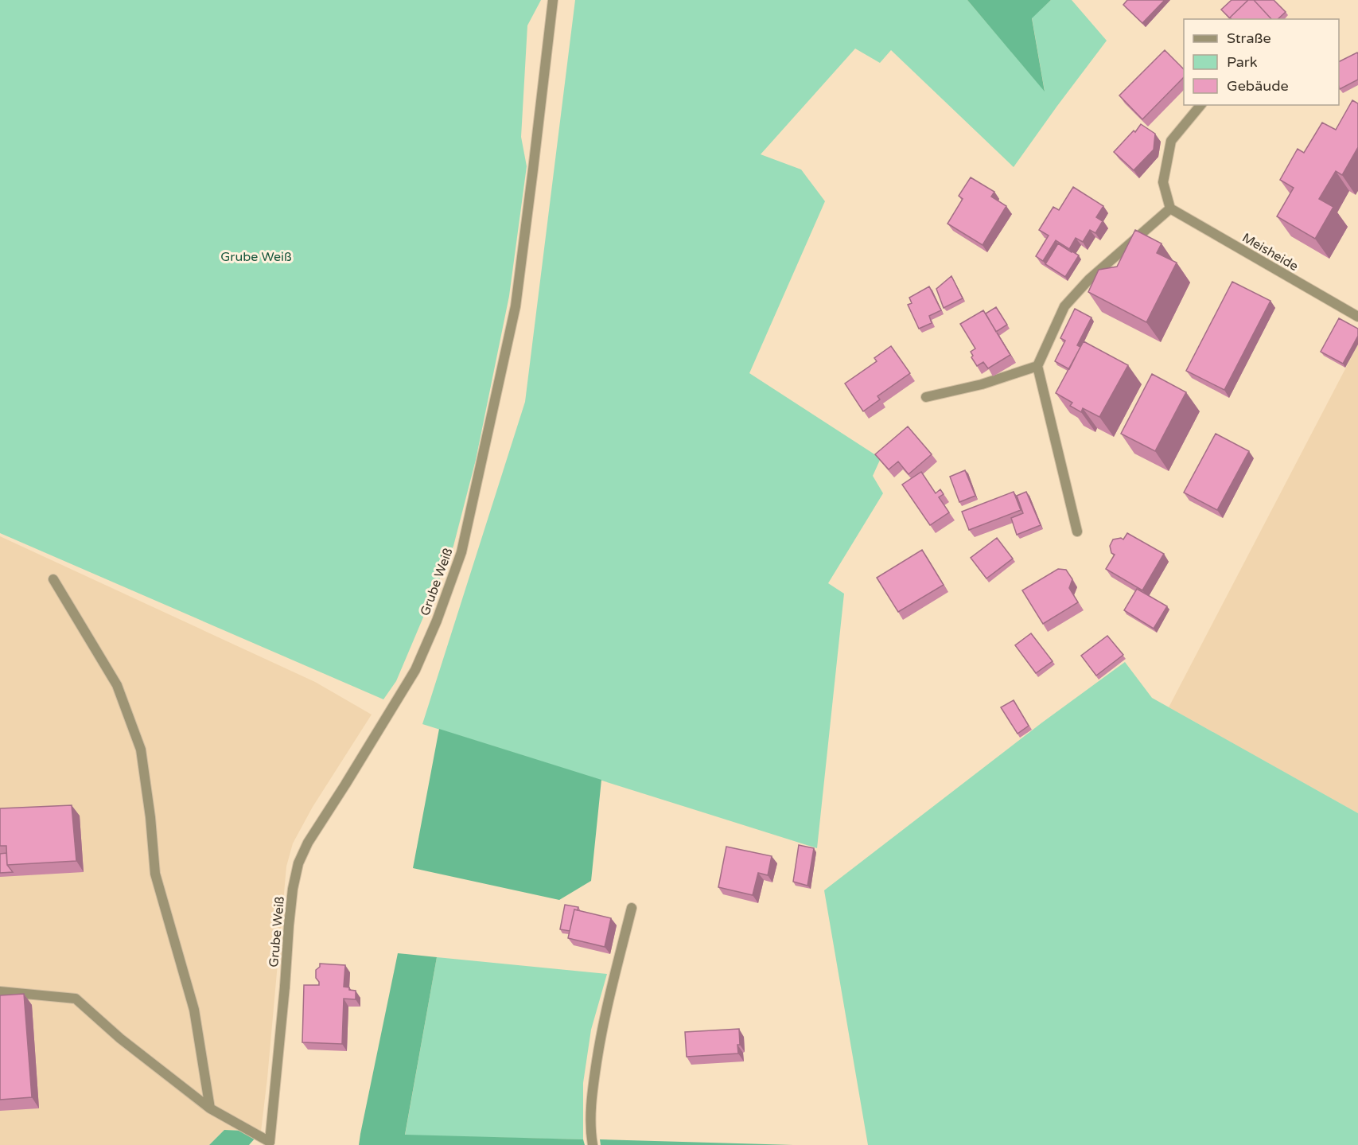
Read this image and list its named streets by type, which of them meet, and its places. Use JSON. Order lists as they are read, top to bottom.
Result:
{
  "streets": {
    "street": ["Meisheide", "Grube Weiß"]
  },
  "parks": ["Grube Weiß"],
  "legend": ["Straße", "Park", "Gebäude"]
}
